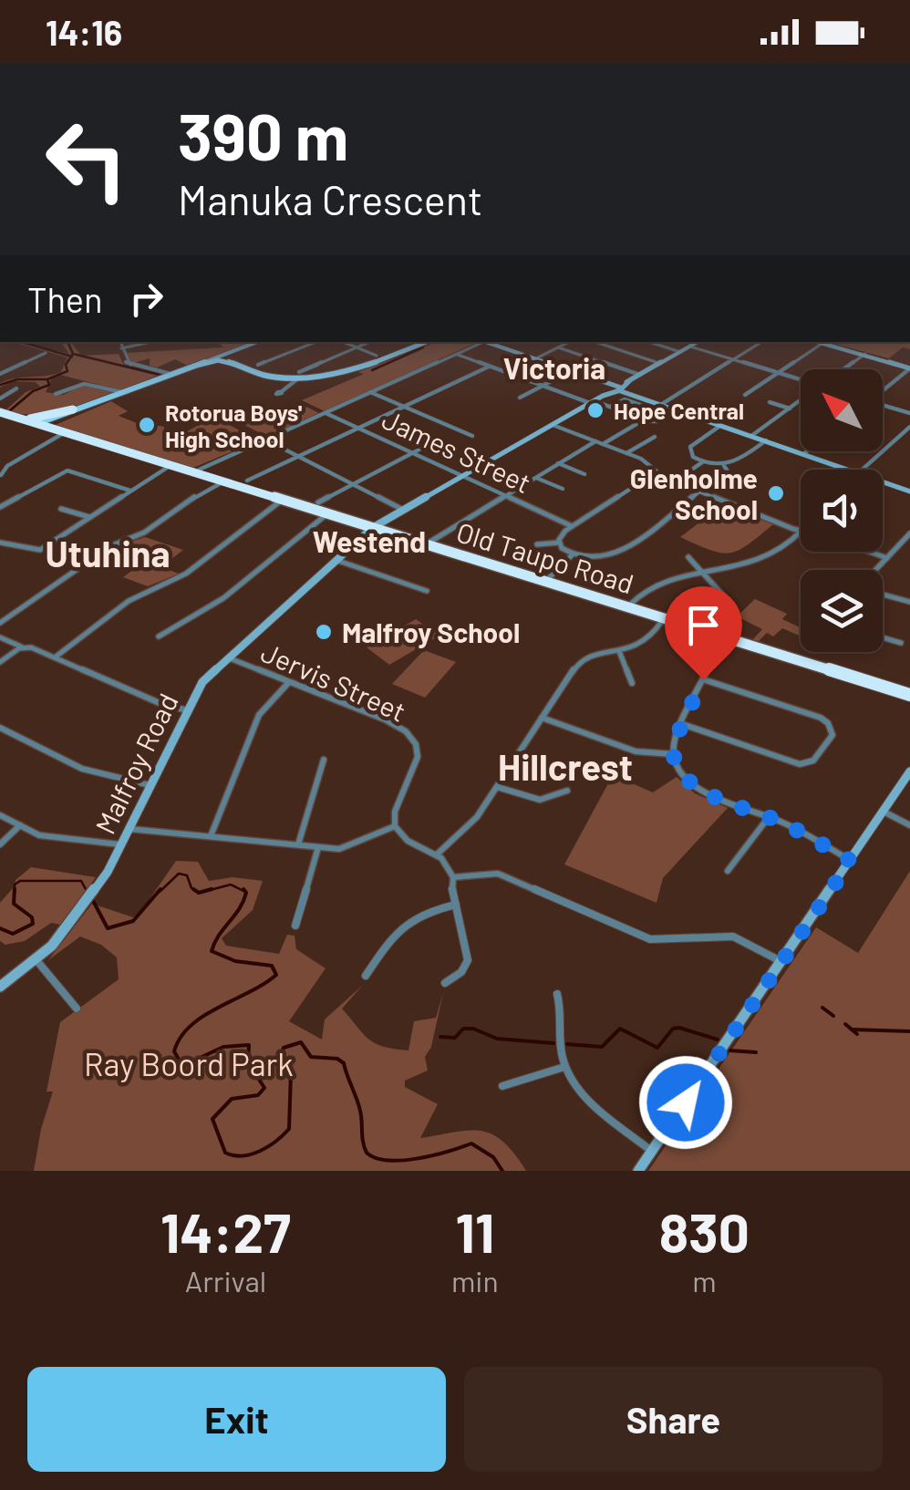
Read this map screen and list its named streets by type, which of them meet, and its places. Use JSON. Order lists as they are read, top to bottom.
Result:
{
  "streets": {
    "highway": ["Old Taupo Road"],
    "main road": ["Malfroy Road"],
    "street": ["James Street", "Jervis Street"]
  },
  "crossings": [
    ["James Street", "Malfroy Road"],
    ["Old Taupo Road", "Malfroy Road"],
    ["Jervis Street", "Malfroy Road"]
  ],
  "districts": [
    "Victoria",
    "Westend",
    "Utuhina",
    "Hillcrest"
  ],
  "parks": ["Ray Boord Park"],
  "places": [
    "Hope Central",
    "Rotorua Boys' High School",
    "Glenholme School",
    "Malfroy School"
  ],
  "north": "top left",
  "page": {
    "status": "14:16",
    "turn": ["390 m", "Manuka Crescent"],
    "then": "Then",
    "eta": [
      "14:27",
      "Arrival",
      "11",
      "min",
      "830",
      "m"
    ],
    "buttons": ["Exit", "Share"]
  }
}
